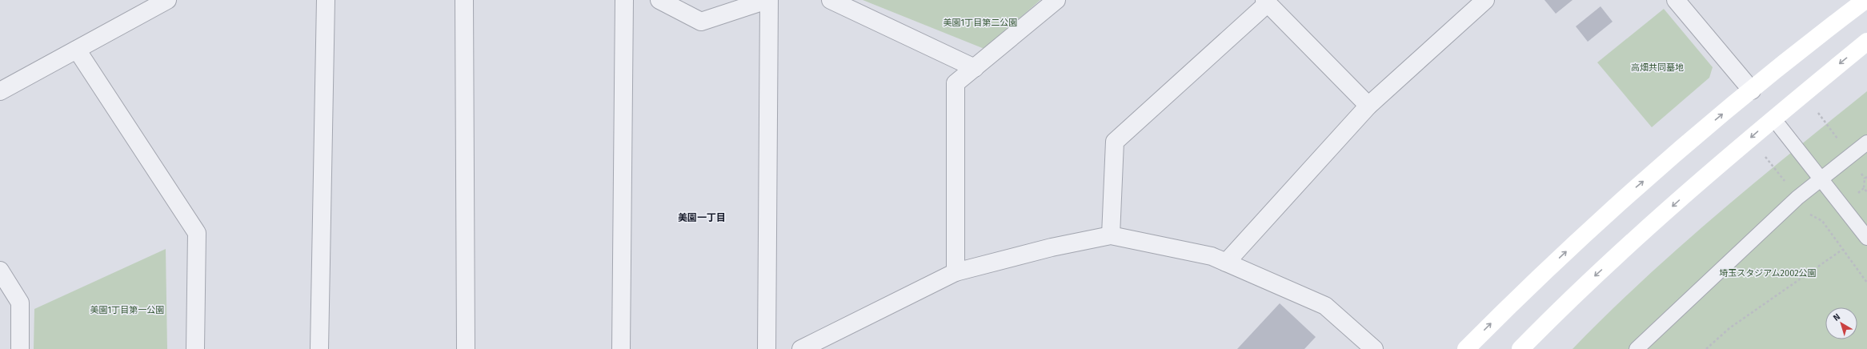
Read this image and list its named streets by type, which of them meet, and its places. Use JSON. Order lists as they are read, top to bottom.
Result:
{
  "districts": ["美園一丁目"],
  "parks": [
    "美園1丁目第二公園",
    "高畑共同墓地",
    "埼玉スタジアム2002公園",
    "美園1丁目第一公園"
  ],
  "north": "top left"
}
